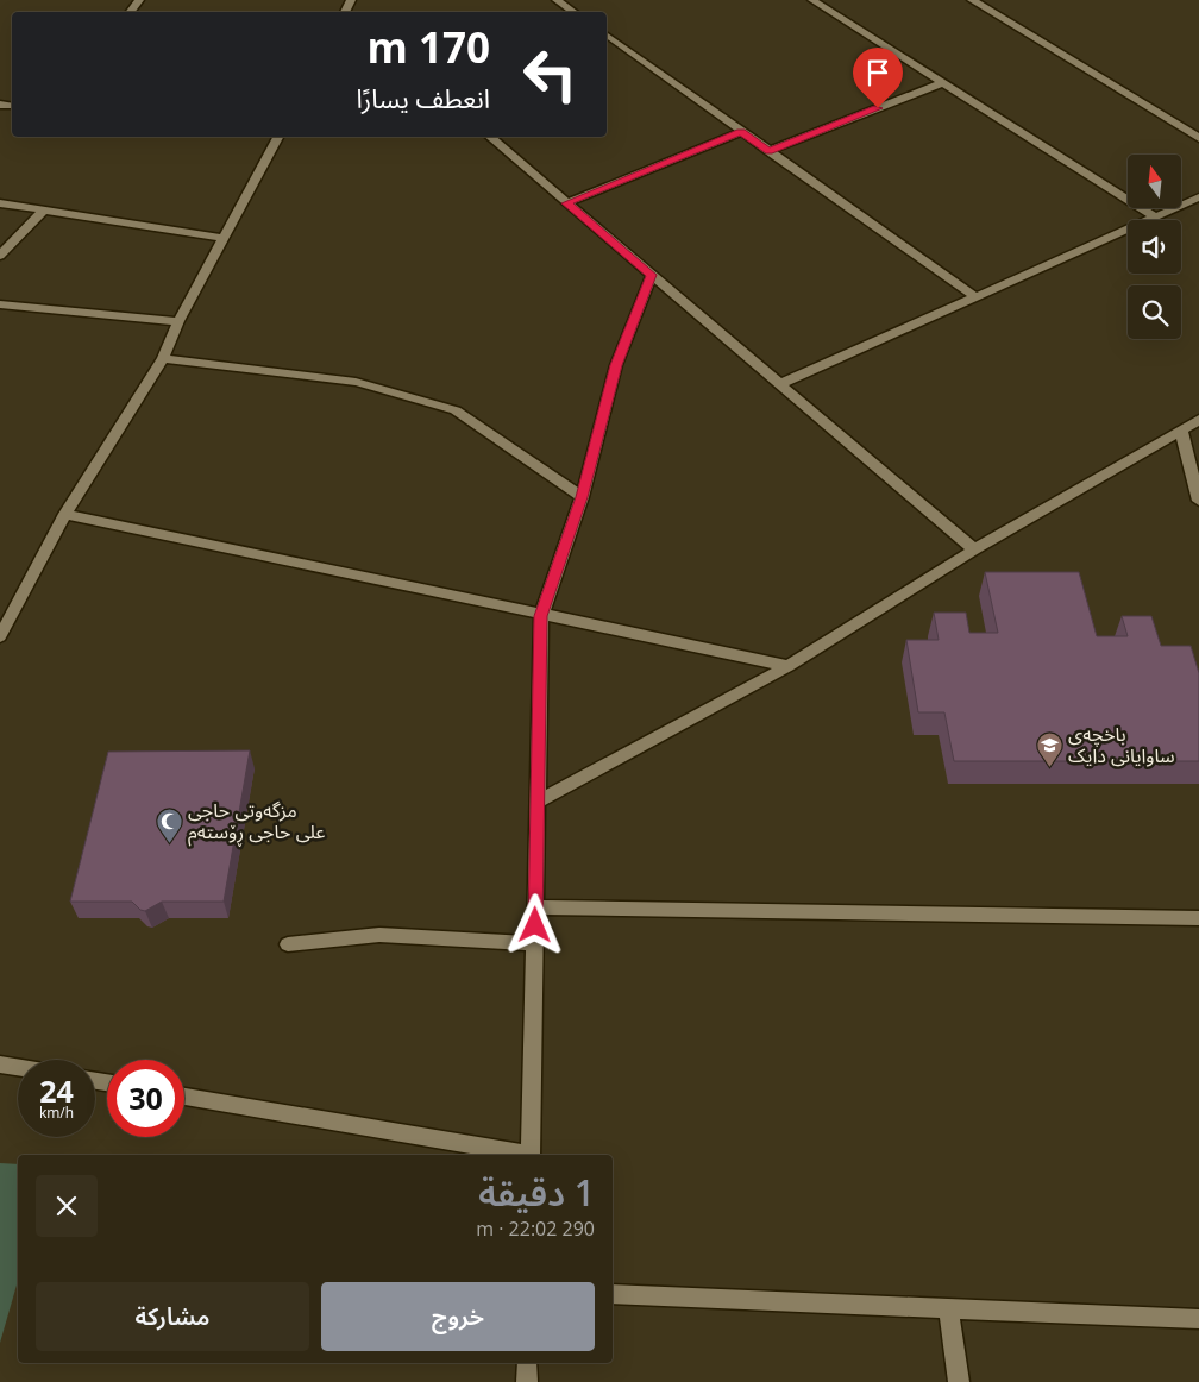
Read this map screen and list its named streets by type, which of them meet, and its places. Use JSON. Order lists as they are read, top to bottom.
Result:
{
  "places": {
    "school or university": ["باخچەی ساوایانی دایک"],
    "mosque": ["مزگەوتی حاجی علی حاجی ڕۆستەم"]
  },
  "north": "top",
  "page": {
    "turn": ["170 m", "انعطف يسارًا"],
    "speed": "24 km/h",
    "limit": "30",
    "heading": ["1 دقيقة", "290 m · 22:02"],
    "buttons": ["خروج", "مشاركة"]
  }
}
